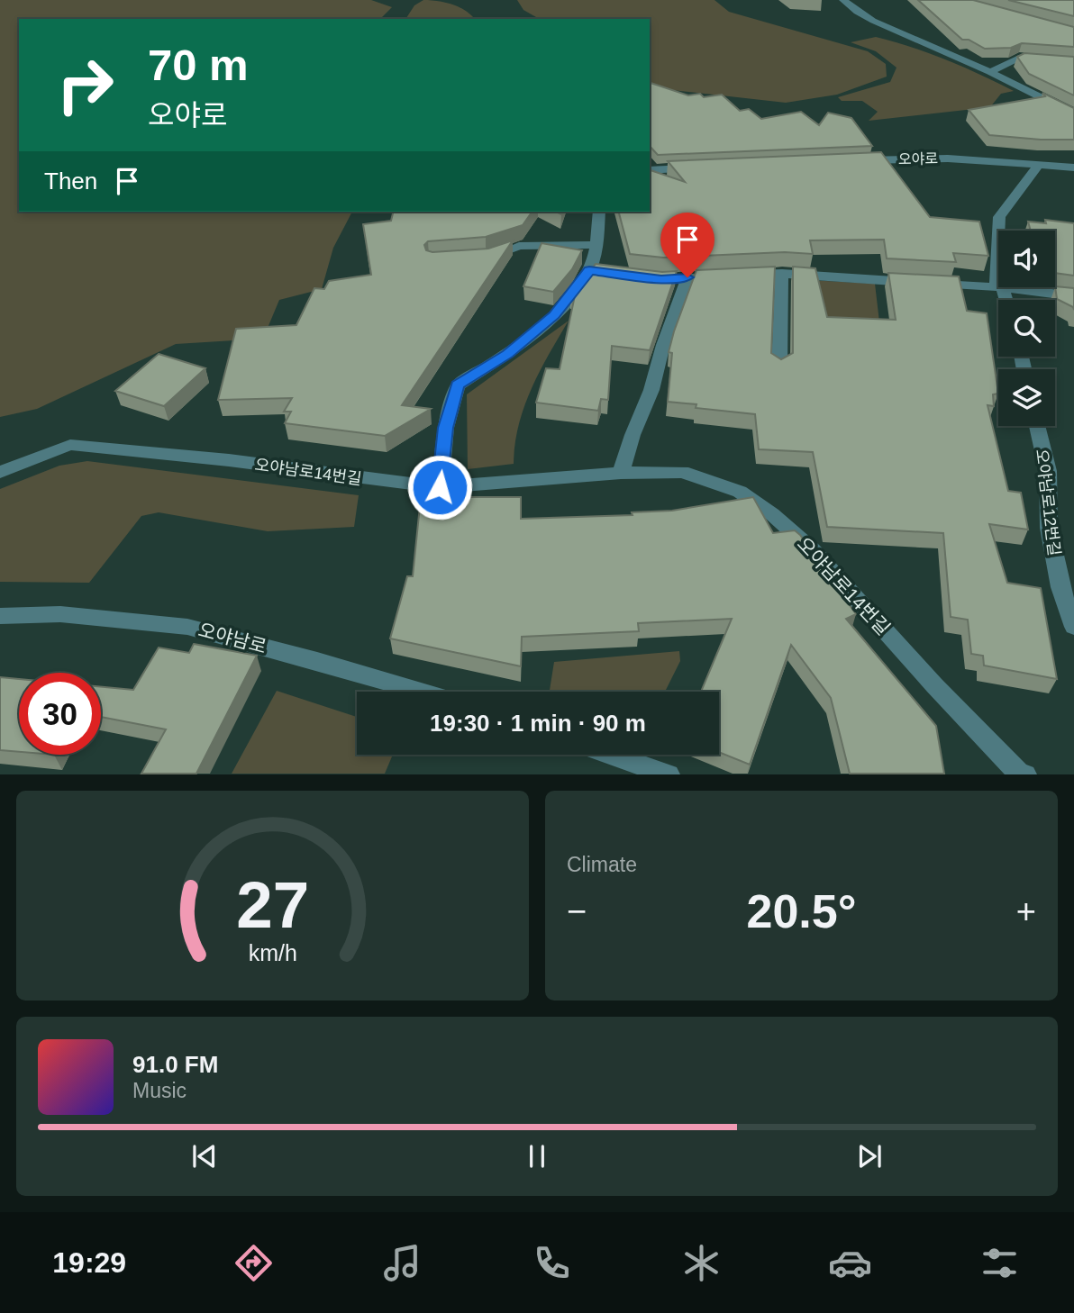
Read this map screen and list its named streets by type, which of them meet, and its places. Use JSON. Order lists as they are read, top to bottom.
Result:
{
  "streets": {
    "street": [
      "오야로",
      "오야남로14번길",
      "오야남로12번길",
      "오야남로"
    ]
  },
  "page": {
    "turn": ["70 m", "오야로"],
    "then": "Then",
    "limit": "30",
    "trip": "19:30 · 1 min · 90 m",
    "tile": "Climate",
    "heat": ["−", "20.5°", "+"],
    "song": ["91.0 FM", "Music"],
    "tabs": "19:29",
    "gauge": ["27", "km/h"]
  }
}
